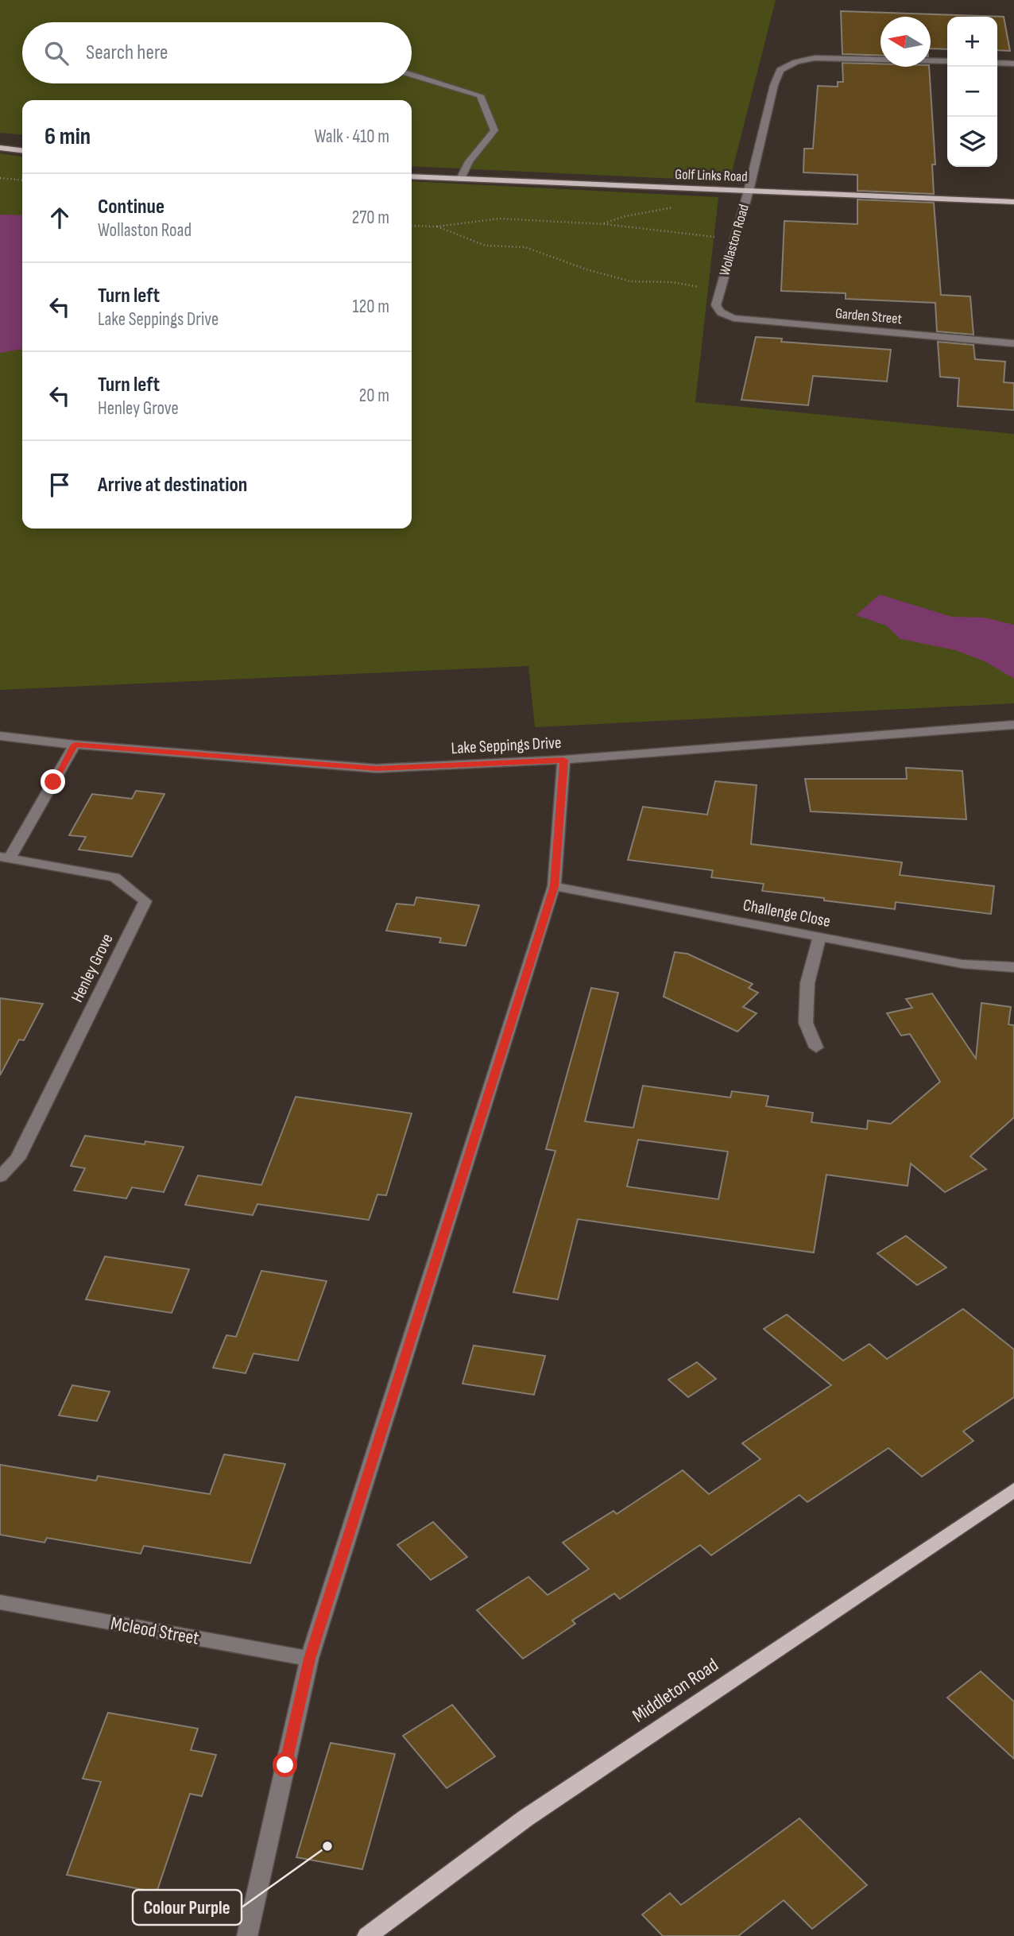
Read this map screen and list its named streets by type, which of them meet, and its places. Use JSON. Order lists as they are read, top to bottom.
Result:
{
  "streets": {
    "main road": ["Golf Links Road", "Middleton Road"],
    "street": [
      "Wollaston Road",
      "Garden Street",
      "Lake Seppings Drive",
      "Challenge Close",
      "Henley Grove",
      "Mcleod Street"
    ]
  },
  "crossings": [
    ["Golf Links Road", "Wollaston Road"],
    ["Wollaston Road", "Garden Street"],
    ["Lake Seppings Drive", "Henley Grove"]
  ],
  "places": ["Colour Purple"],
  "north": "left",
  "page": {
    "map_buttons": ["+", "−"],
    "search": "Search here",
    "heading": ["6 min", "Walk · 410 m"],
    "list": [
      ["Continue", "Wollaston Road", "270 m"],
      ["Turn left", "Lake Seppings Drive", "120 m"],
      ["Turn left", "Henley Grove", "20 m"],
      "Arrive at destination"
    ]
  }
}
